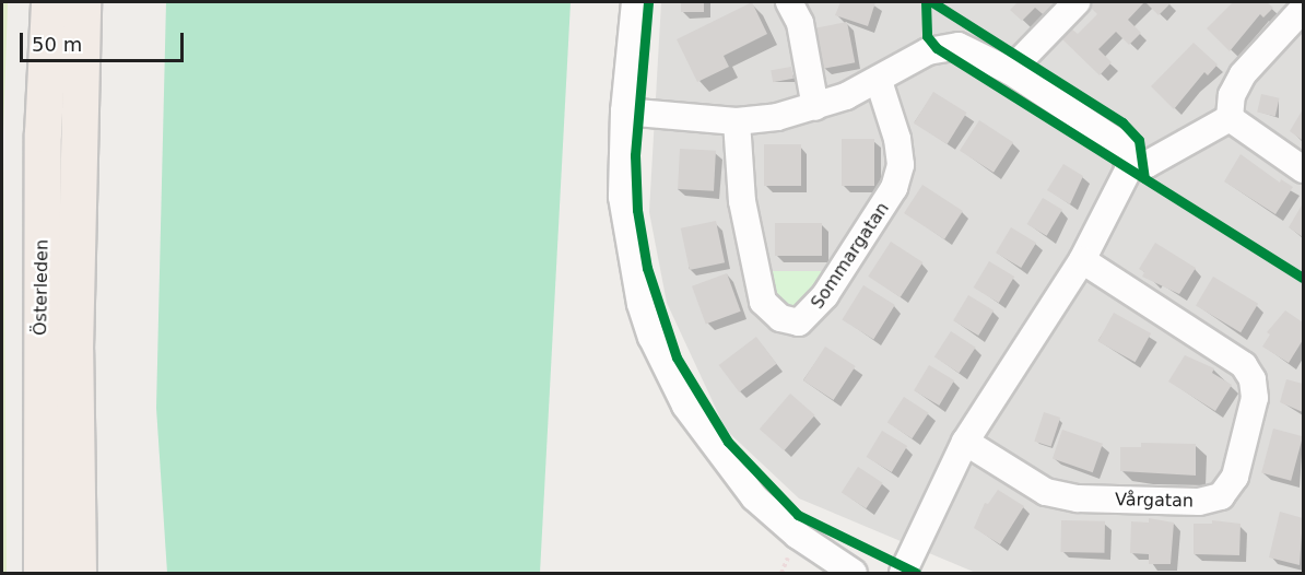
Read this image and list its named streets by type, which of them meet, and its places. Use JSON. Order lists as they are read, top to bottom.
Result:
{
  "streets": {
    "main road": ["Österleden"],
    "street": ["Sommargatan", "Vårgatan"]
  },
  "scale_bar": "50 m"
}
